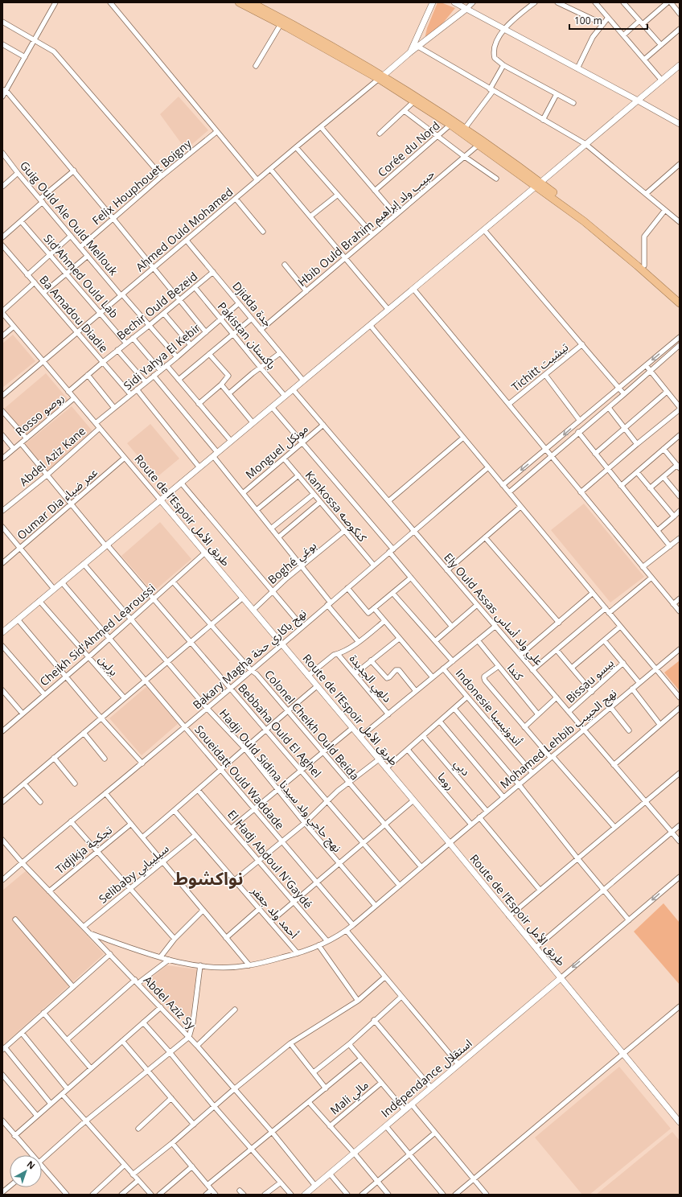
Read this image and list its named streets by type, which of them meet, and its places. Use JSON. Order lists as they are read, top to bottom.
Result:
{
  "streets": {
    "street": [
      "Corée du Nord",
      "Felix Houphouet Boigny",
      "Guig Ould Ale Ould Mellouk",
      "Hbib Ould Brahim حبيب ولد إبراهيم",
      "Ahmed Ould Mohamed",
      "Sid'Ahmed Ould Lab",
      "Djidda جدة",
      "Bechir Ould Bezeid",
      "Ba Amadou Diadie",
      "Pakistan باكستان",
      "Sidi Yahya El Kebir",
      "Tichitt تيشيت",
      "Rosso روصو",
      "Monguel مونكل",
      "Abdel Aziz Kane",
      "Oumar Dia عمر ضياء",
      "Kankossa كنكوصه",
      "Route de l’Espoir طريق الأمل",
      "Boghé بوغي",
      "Ely Ould Assas علي ولد أساس",
      "Cheikh Sid'Ahmed Learoussi",
      "Bakary Magha نهج باكاري حخة",
      "برلين",
      "كندا",
      "دلهي الجديدة",
      "Bissau بيسو",
      "Indonesie أندونيسيا",
      "Colonel Cheikh Ould Beida",
      "Bebbaha Ould El Aghel",
      "Mohamed Lehbib نهج الحبيب",
      "دبي",
      "Soueidatt Ould Waddade",
      "Hadji Ould Sidina نهج حاجي ولد سيدنا",
      "روما",
      "Tidjikja تجكجة",
      "El Hadj Abdoul N'Gaydé",
      "Selibaby سيليبابي",
      "أحمد ولد جعفر",
      "Abdel Aziz Sy",
      "Indépendance استقلال",
      "Mali مالي"
    ]
  },
  "crossings": [
    ["Felix Houphouet Boigny", "Guig Ould Ale Ould Mellouk"],
    ["Guig Ould Ale Ould Mellouk", "Ahmed Ould Mohamed"],
    ["Guig Ould Ale Ould Mellouk", "Bechir Ould Bezeid"],
    ["Guig Ould Ale Ould Mellouk", "Sidi Yahya El Kebir"],
    ["Hbib Ould Brahim حبيب ولد إبراهيم", "Djidda جدة"],
    ["Ahmed Ould Mohamed", "Sid'Ahmed Ould Lab"],
    ["Ahmed Ould Mohamed", "Djidda جدة"],
    ["Ahmed Ould Mohamed", "Ba Amadou Diadie"],
    ["Ahmed Ould Mohamed", "Route de l’Espoir طريق الأمل"],
    ["Sid'Ahmed Ould Lab", "Bechir Ould Bezeid"],
    ["Djidda جدة", "Bechir Ould Bezeid"],
    ["Djidda جدة", "Sidi Yahya El Kebir"],
    ["Bechir Ould Bezeid", "Ba Amadou Diadie"],
    ["Bechir Ould Bezeid", "Pakistan باكستان"],
    ["Bechir Ould Bezeid", "Route de l’Espoir طريق الأمل"],
    ["Ba Amadou Diadie", "Sidi Yahya El Kebir"],
    ["Pakistan باكستان", "Sidi Yahya El Kebir"],
    ["Sidi Yahya El Kebir", "Route de l’Espoir طريق الأمل"],
    ["Rosso روصو", "Route de l’Espoir طريق الأمل"],
    ["Rosso روصو", "Bebbaha Ould El Aghel"],
    ["Monguel مونكل", "Kankossa كنكوصه"],
    ["Monguel مونكل", "Ely Ould Assas علي ولد أساس"],
    ["Abdel Aziz Kane", "Route de l’Espoir طريق الأمل"],
    ["Abdel Aziz Kane", "Bebbaha Ould El Aghel"],
    ["Oumar Dia عمر ضياء", "Route de l’Espoir طريق الأمل"],
    ["Oumar Dia عمر ضياء", "Bebbaha Ould El Aghel"],
    ["Kankossa كنكوصه", "Boghé بوغي"],
    ["Kankossa كنكوصه", "Bakary Magha نهج باكاري حخة"],
    ["Route de l’Espoir طريق الأمل", "Boghé بوغي"],
    ["Route de l’Espoir طريق الأمل", "Cheikh Sid'Ahmed Learoussi"],
    ["Route de l’Espoir طريق الأمل", "Bakary Magha نهج باكاري حخة"],
    ["Route de l’Espoir طريق الأمل", "Mohamed Lehbib نهج الحبيب"],
    ["Route de l’Espoir طريق الأمل", "Indépendance استقلال"],
    ["Ely Ould Assas علي ولد أساس", "Bakary Magha نهج باكاري حخة"],
    ["Ely Ould Assas علي ولد أساس", "Bissau بيسو"],
    ["Ely Ould Assas علي ولد أساس", "Mohamed Lehbib نهج الحبيب"],
    ["Cheikh Sid'Ahmed Learoussi", "برلين"],
    ["Cheikh Sid'Ahmed Learoussi", "Colonel Cheikh Ould Beida"],
    ["Cheikh Sid'Ahmed Learoussi", "Bebbaha Ould El Aghel"],
    ["Cheikh Sid'Ahmed Learoussi", "Soueidatt Ould Waddade"],
    ["Cheikh Sid'Ahmed Learoussi", "Hadji Ould Sidina نهج حاجي ولد سيدنا"],
    ["Bakary Magha نهج باكاري حخة", "Colonel Cheikh Ould Beida"],
    ["Bakary Magha نهج باكاري حخة", "Bebbaha Ould El Aghel"],
    ["Bakary Magha نهج باكاري حخة", "Soueidatt Ould Waddade"],
    ["Bakary Magha نهج باكاري حخة", "Hadji Ould Sidina نهج حاجي ولد سيدنا"],
    ["Bakary Magha نهج باكاري حخة", "Abdel Aziz Sy"],
    ["Indonesie أندونيسيا", "Mohamed Lehbib نهج الحبيب"],
    ["Colonel Cheikh Ould Beida", "Mohamed Lehbib نهج الحبيب"],
    ["Bebbaha Ould El Aghel", "Mohamed Lehbib نهج الحبيب"],
    ["Mohamed Lehbib نهج الحبيب", "دبي"],
    ["Mohamed Lehbib نهج الحبيب", "Soueidatt Ould Waddade"],
    ["Mohamed Lehbib نهج الحبيب", "Hadji Ould Sidina نهج حاجي ولد سيدنا"],
    ["Mohamed Lehbib نهج الحبيب", "روما"],
    ["Mohamed Lehbib نهج الحبيب", "El Hadj Abdoul N'Gaydé"],
    ["Mohamed Lehbib نهج الحبيب", "أحمد ولد جعفر"],
    ["Mohamed Lehbib نهج الحبيب", "Abdel Aziz Sy"],
    ["Tidjikja تجكجة", "Abdel Aziz Sy"],
    ["Selibaby سيليبابي", "أحمد ولد جعفر"],
    ["Selibaby سيليبابي", "Abdel Aziz Sy"],
    ["Abdel Aziz Sy", "Indépendance استقلال"]
  ],
  "districts": ["نواكشوط"],
  "scale_bar": "100 m",
  "north": "top right"
}
